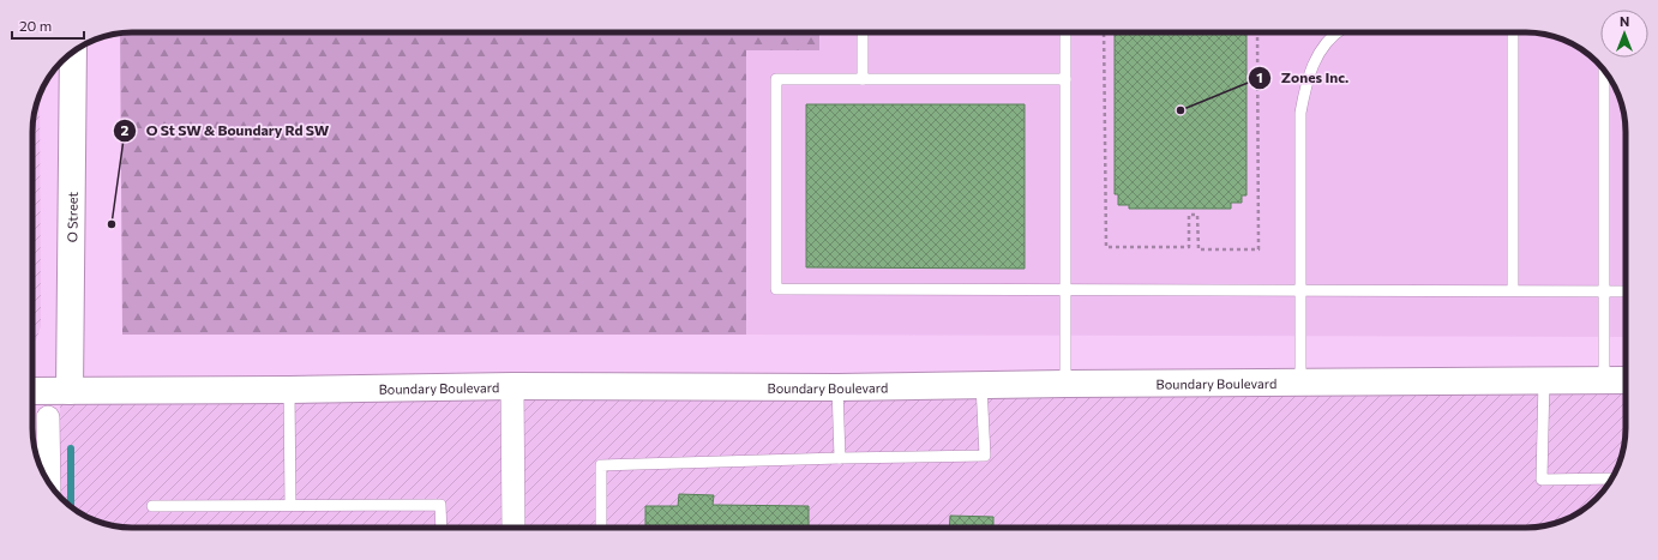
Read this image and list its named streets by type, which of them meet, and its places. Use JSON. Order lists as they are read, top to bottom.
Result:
{
  "streets": {
    "street": ["O Street", "Boundary Boulevard"]
  },
  "crossings": [
    ["O Street", "Boundary Boulevard"]
  ],
  "places": ["Zones Inc.", "O St SW & Boundary Rd SW"],
  "scale_bar": "20 m",
  "north": "top"
}
